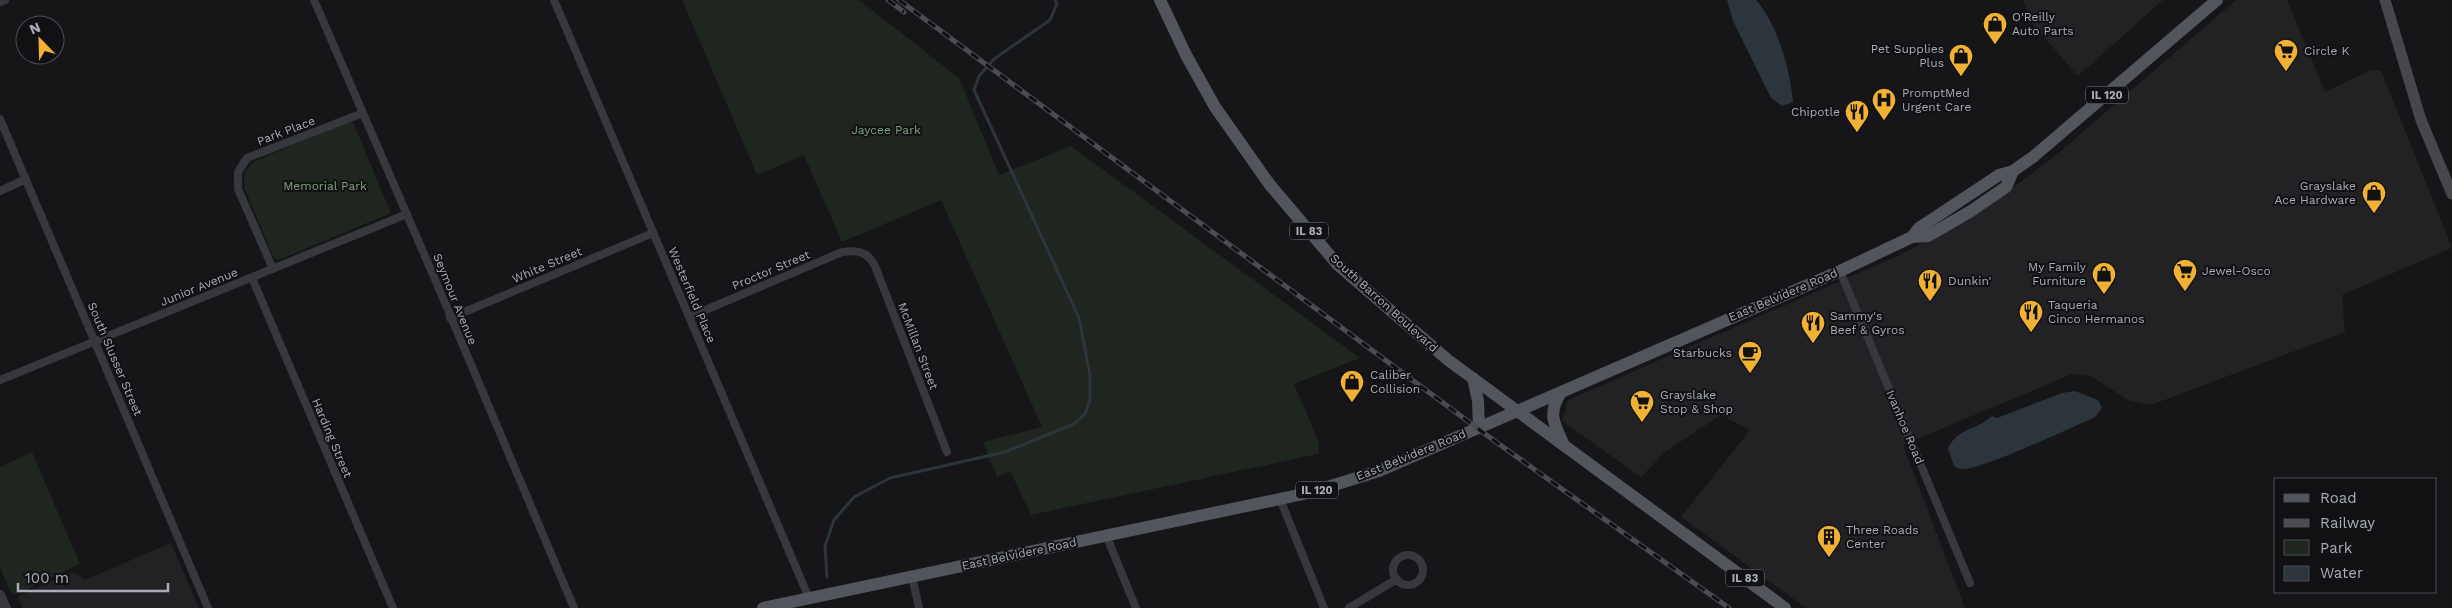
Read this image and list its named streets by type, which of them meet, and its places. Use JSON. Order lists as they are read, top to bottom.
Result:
{
  "streets": {
    "main road": [
      "IL 120",
      "IL 83",
      "East Belvidere Road",
      "South Barron Boulevard"
    ],
    "street": [
      "Park Place",
      "White Street",
      "Proctor Street",
      "Junior Avenue",
      "Westerfield Place",
      "Seymour Avenue",
      "McMillan Street",
      "South Slusser Street",
      "Ivanhoe Road",
      "Harding Street"
    ]
  },
  "crossings": [
    ["Park Place", "Junior Avenue"],
    ["Park Place", "Seymour Avenue"],
    ["IL 83", "East Belvidere Road"],
    ["IL 83", "South Barron Boulevard"],
    ["White Street", "Westerfield Place"],
    ["White Street", "Seymour Avenue"],
    ["Proctor Street", "Westerfield Place"],
    ["Proctor Street", "McMillan Street"],
    ["Junior Avenue", "Seymour Avenue"],
    ["Junior Avenue", "South Slusser Street"],
    ["Junior Avenue", "Harding Street"],
    ["Westerfield Place", "East Belvidere Road"],
    ["East Belvidere Road", "South Barron Boulevard"],
    ["East Belvidere Road", "Ivanhoe Road"]
  ],
  "parks": ["Jaycee Park", "Memorial Park"],
  "places": {
    "shop": [
      "O'Reilly Auto Parts",
      "Pet Supplies Plus",
      "Grayslake Ace Hardware",
      "My Family Furniture",
      "Caliber Collision"
    ],
    "supermarket": ["Circle K", "Jewel-Osco", "Grayslake Stop & Shop"],
    "hospital": ["PromptMed Urgent Care"],
    "restaurant": [
      "Chipotle",
      "Dunkin'",
      "Taqueria Cinco Hermanos",
      "Sammy's Beef & Gyros"
    ],
    "cafe": ["Starbucks"],
    "building": ["Three Roads Center"]
  },
  "legend": [
    "Road",
    "Railway",
    "Park",
    "Water"
  ],
  "scale_bar": "100 m",
  "north": "top left"
}
